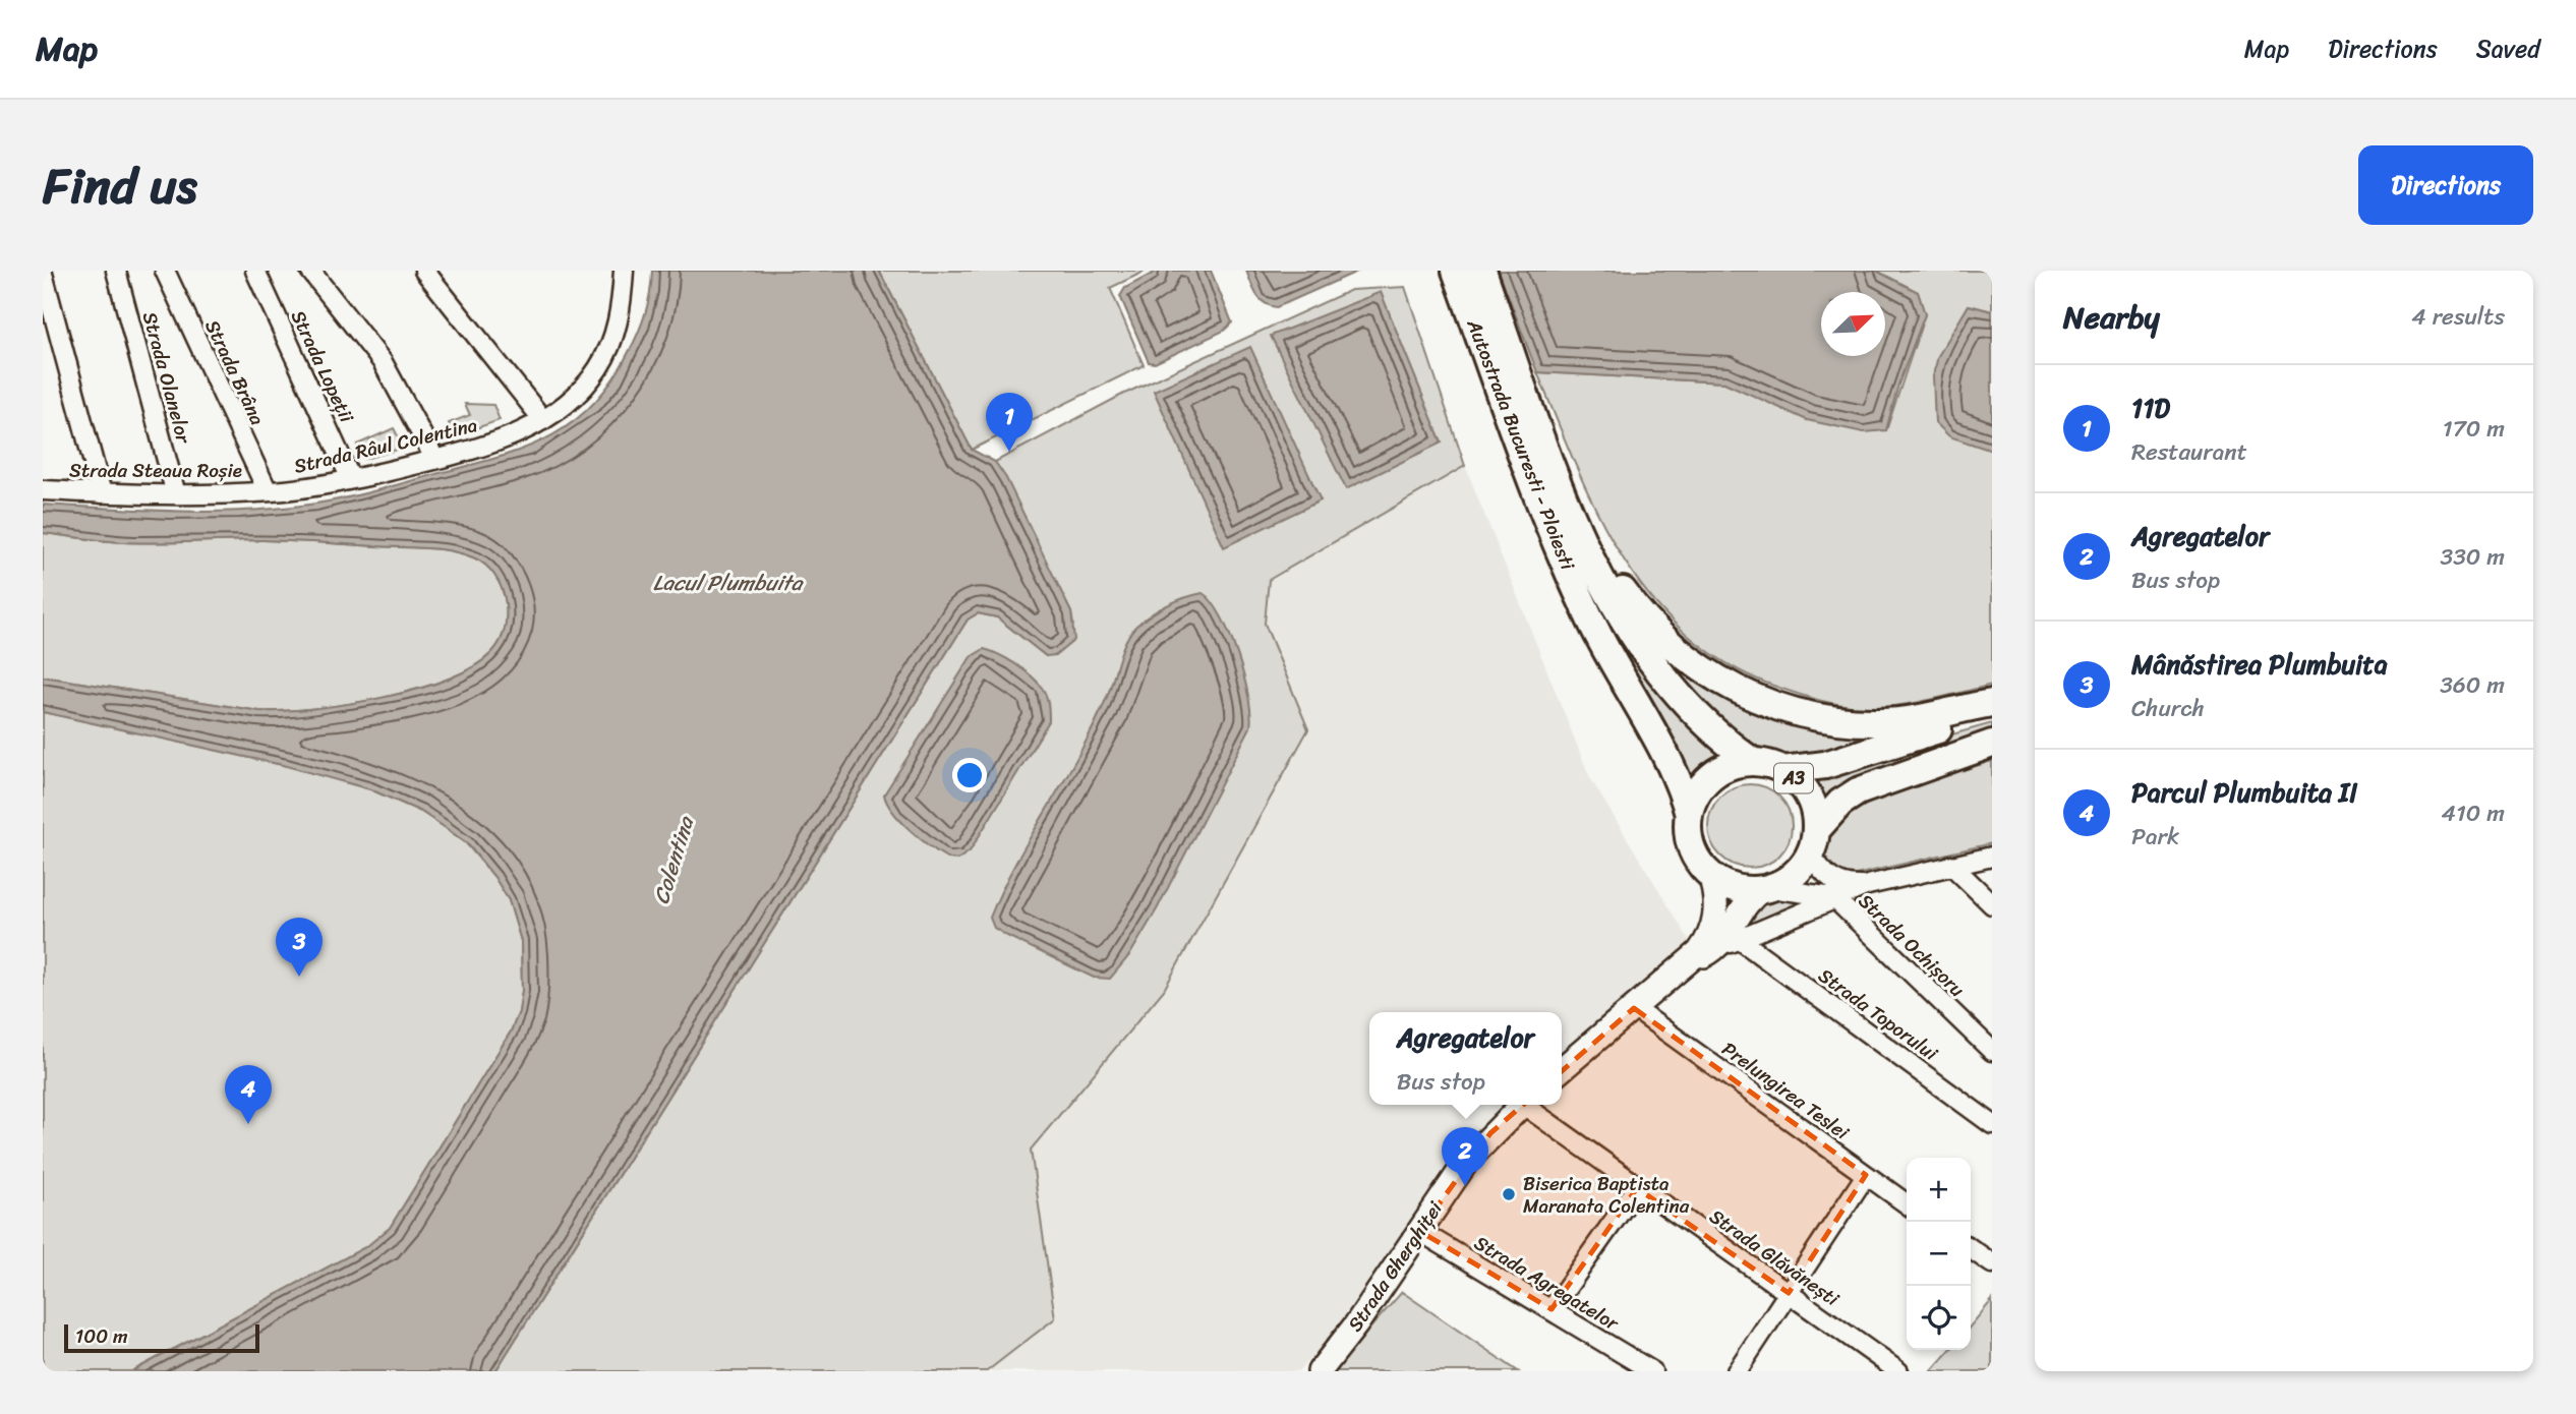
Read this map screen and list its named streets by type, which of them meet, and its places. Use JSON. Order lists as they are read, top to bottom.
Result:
{
  "streets": {
    "highway": ["Autostrada Bucuresti - Ploiesti", "A3"],
    "main road": ["Strada Gherghiței"],
    "street": [
      "Strada Lopeții",
      "Strada Brâna",
      "Strada Olanelor",
      "Strada Râul Colentina",
      "Strada Steaua Roșie",
      "Strada Ochișoru",
      "Strada Toporului",
      "Prelungirea Teslei",
      "Strada Glăvănești",
      "Strada Agregatelor"
    ]
  },
  "crossings": [
    ["Strada Lopeții", "Strada Râul Colentina"],
    ["Strada Brâna", "Strada Râul Colentina"],
    ["Strada Brâna", "Strada Steaua Roșie"],
    ["Strada Olanelor", "Strada Steaua Roșie"],
    ["Autostrada Bucuresti - Ploiesti", "A3"],
    ["Strada Râul Colentina", "Strada Steaua Roșie"],
    ["Strada Gherghiței", "Strada Agregatelor"]
  ],
  "water": ["Lacul Plumbuita", "Colentina"],
  "places": ["Biserica Baptista Maranata Colentina"],
  "scale_bar": "100 m",
  "north": "top right",
  "page": {
    "header": "Map",
    "nav": ["Map", "Directions", "Saved"],
    "title": "Find us",
    "buttons": "Directions",
    "heading": ["Nearby", "4 results"],
    "list": [
      {
        "mark": "1",
        "name": "11D",
        "note": "Restaurant",
        "value": "170 m"
      },
      {
        "mark": "2",
        "name": "Agregatelor",
        "note": "Bus stop",
        "value": "330 m"
      },
      {
        "mark": "3",
        "name": "Mânăstirea Plumbuita",
        "note": "Church",
        "value": "360 m"
      },
      {
        "mark": "4",
        "name": "Parcul Plumbuita II",
        "note": "Park",
        "value": "410 m"
      }
    ],
    "pins": [
      "1",
      "3",
      "4",
      "2"
    ],
    "popup": ["Agregatelor", "Bus stop"],
    "map_buttons": ["+", "−"],
    "scale": "100 m"
  }
}
